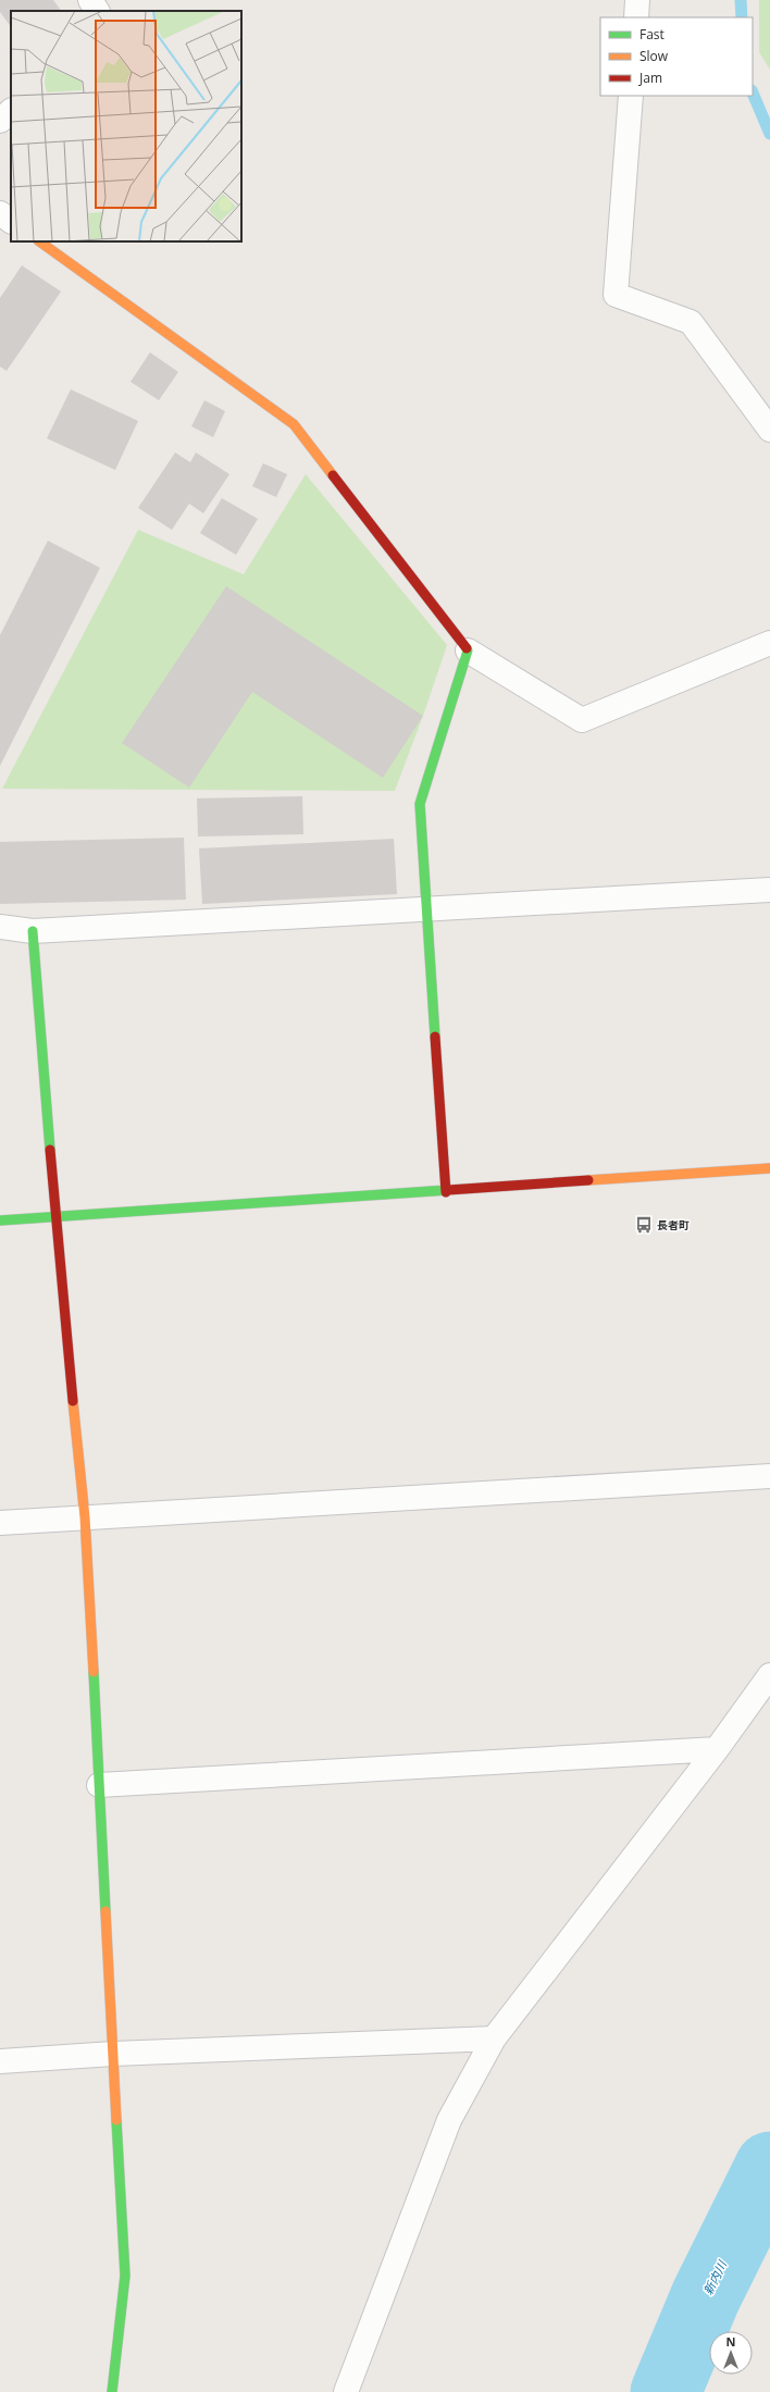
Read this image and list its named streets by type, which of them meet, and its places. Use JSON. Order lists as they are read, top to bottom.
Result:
{
  "water": ["新内川"],
  "places": {
    "bus stop": ["長者町"]
  },
  "legend": ["Fast", "Slow", "Jam"],
  "north": "top"
}
